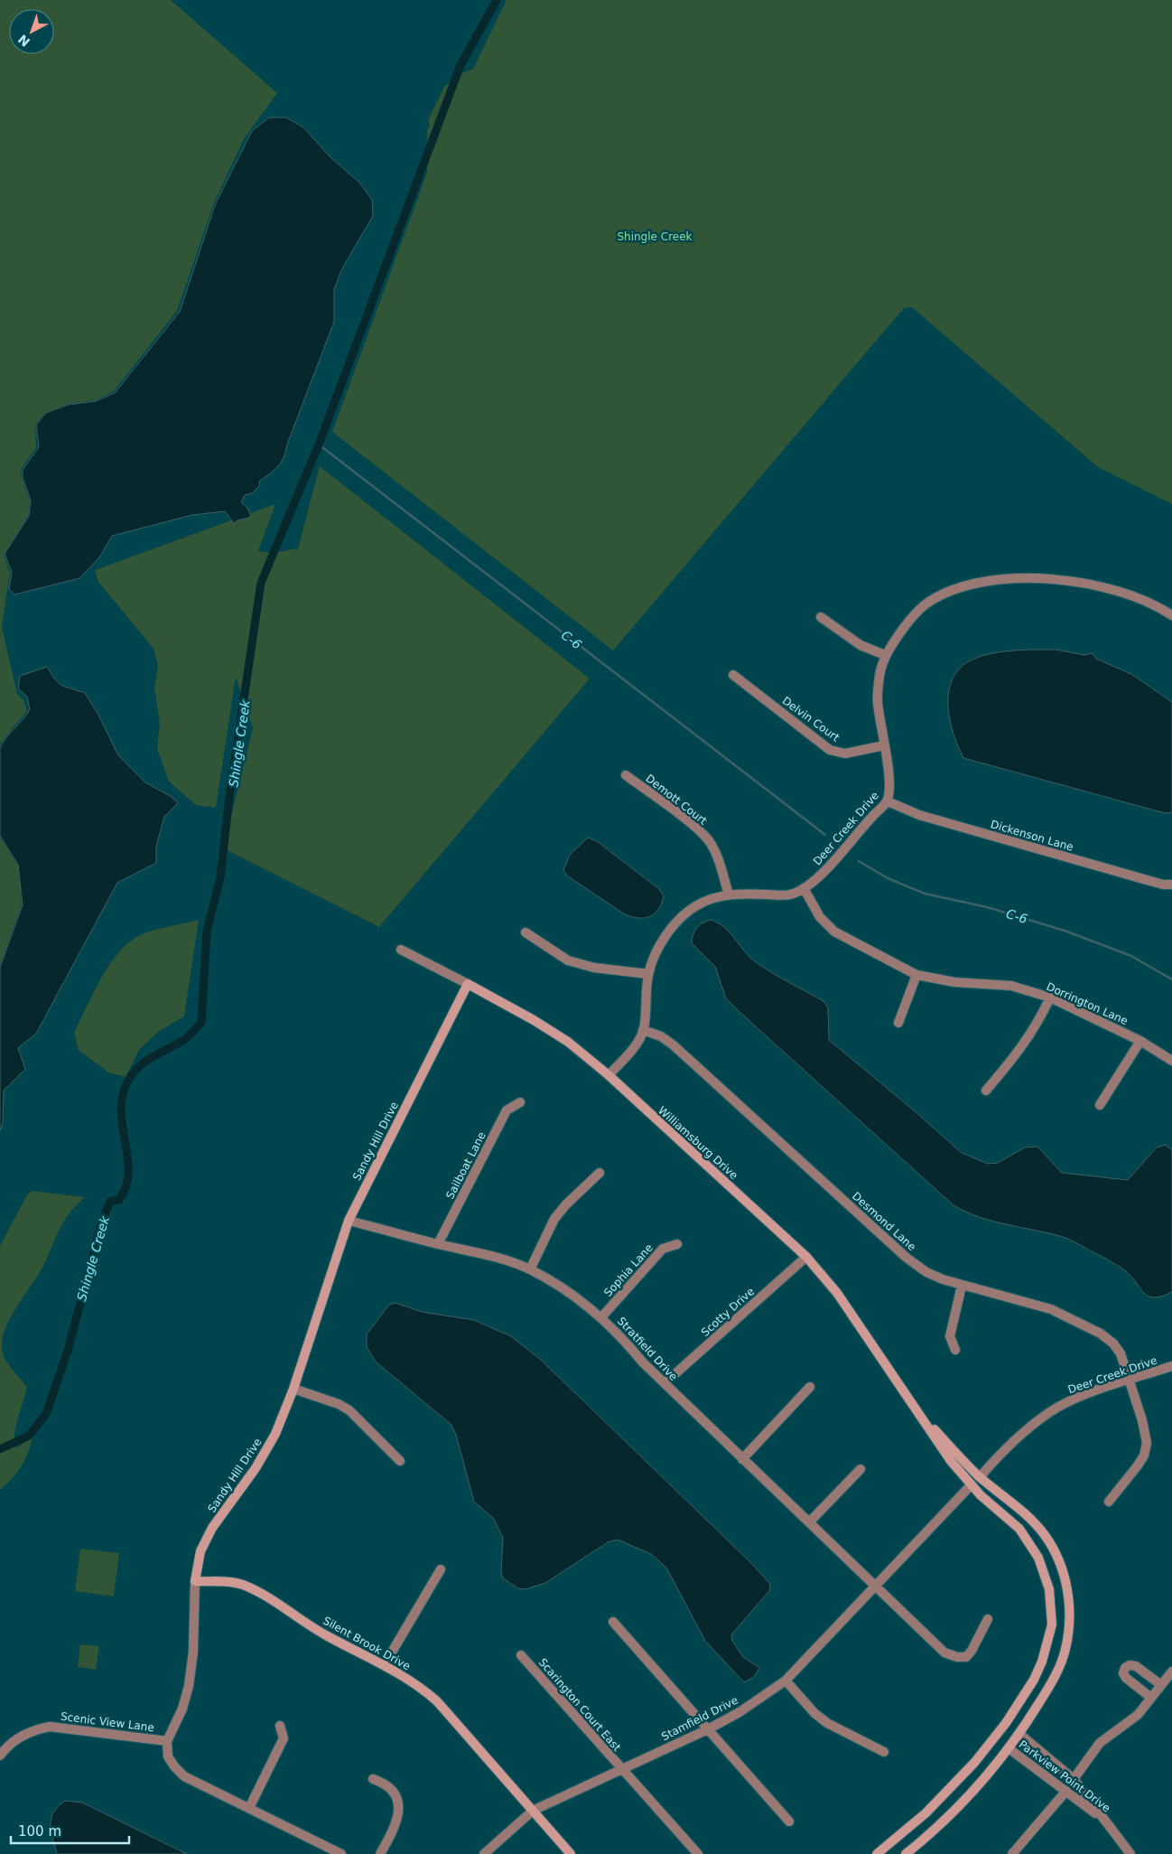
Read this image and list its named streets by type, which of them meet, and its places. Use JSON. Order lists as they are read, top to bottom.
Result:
{
  "streets": {
    "street": [
      "Delvin Court",
      "Demott Court",
      "Deer Creek Drive",
      "Dickenson Lane",
      "Dorrington Lane",
      "Sandy Hill Drive",
      "Williamsburg Drive",
      "Sailboat Lane",
      "Desmond Lane",
      "Sophia Lane",
      "Scotty Drive",
      "Stratfield Drive",
      "Silent Brook Drive",
      "Scarington Court East",
      "Stamfield Drive",
      "Scenic View Lane",
      "Parkview Point Drive"
    ]
  },
  "crossings": [
    ["Delvin Court", "Deer Creek Drive"],
    ["Demott Court", "Deer Creek Drive"],
    ["Deer Creek Drive", "Dickenson Lane"],
    ["Deer Creek Drive", "Dorrington Lane"],
    ["Deer Creek Drive", "Williamsburg Drive"],
    ["Deer Creek Drive", "Desmond Lane"],
    ["Sandy Hill Drive", "Williamsburg Drive"],
    ["Sandy Hill Drive", "Stratfield Drive"],
    ["Sandy Hill Drive", "Silent Brook Drive"],
    ["Sandy Hill Drive", "Scenic View Lane"],
    ["Williamsburg Drive", "Scotty Drive"],
    ["Williamsburg Drive", "Stamfield Drive"],
    ["Williamsburg Drive", "Parkview Point Drive"],
    ["Sailboat Lane", "Stratfield Drive"],
    ["Sophia Lane", "Stratfield Drive"],
    ["Scotty Drive", "Stratfield Drive"],
    ["Stratfield Drive", "Stamfield Drive"],
    ["Silent Brook Drive", "Stamfield Drive"],
    ["Scarington Court East", "Stamfield Drive"]
  ],
  "water": ["C-6", "Shingle Creek"],
  "parks": ["Shingle Creek"],
  "scale_bar": "100 m",
  "north": "bottom left"
}
